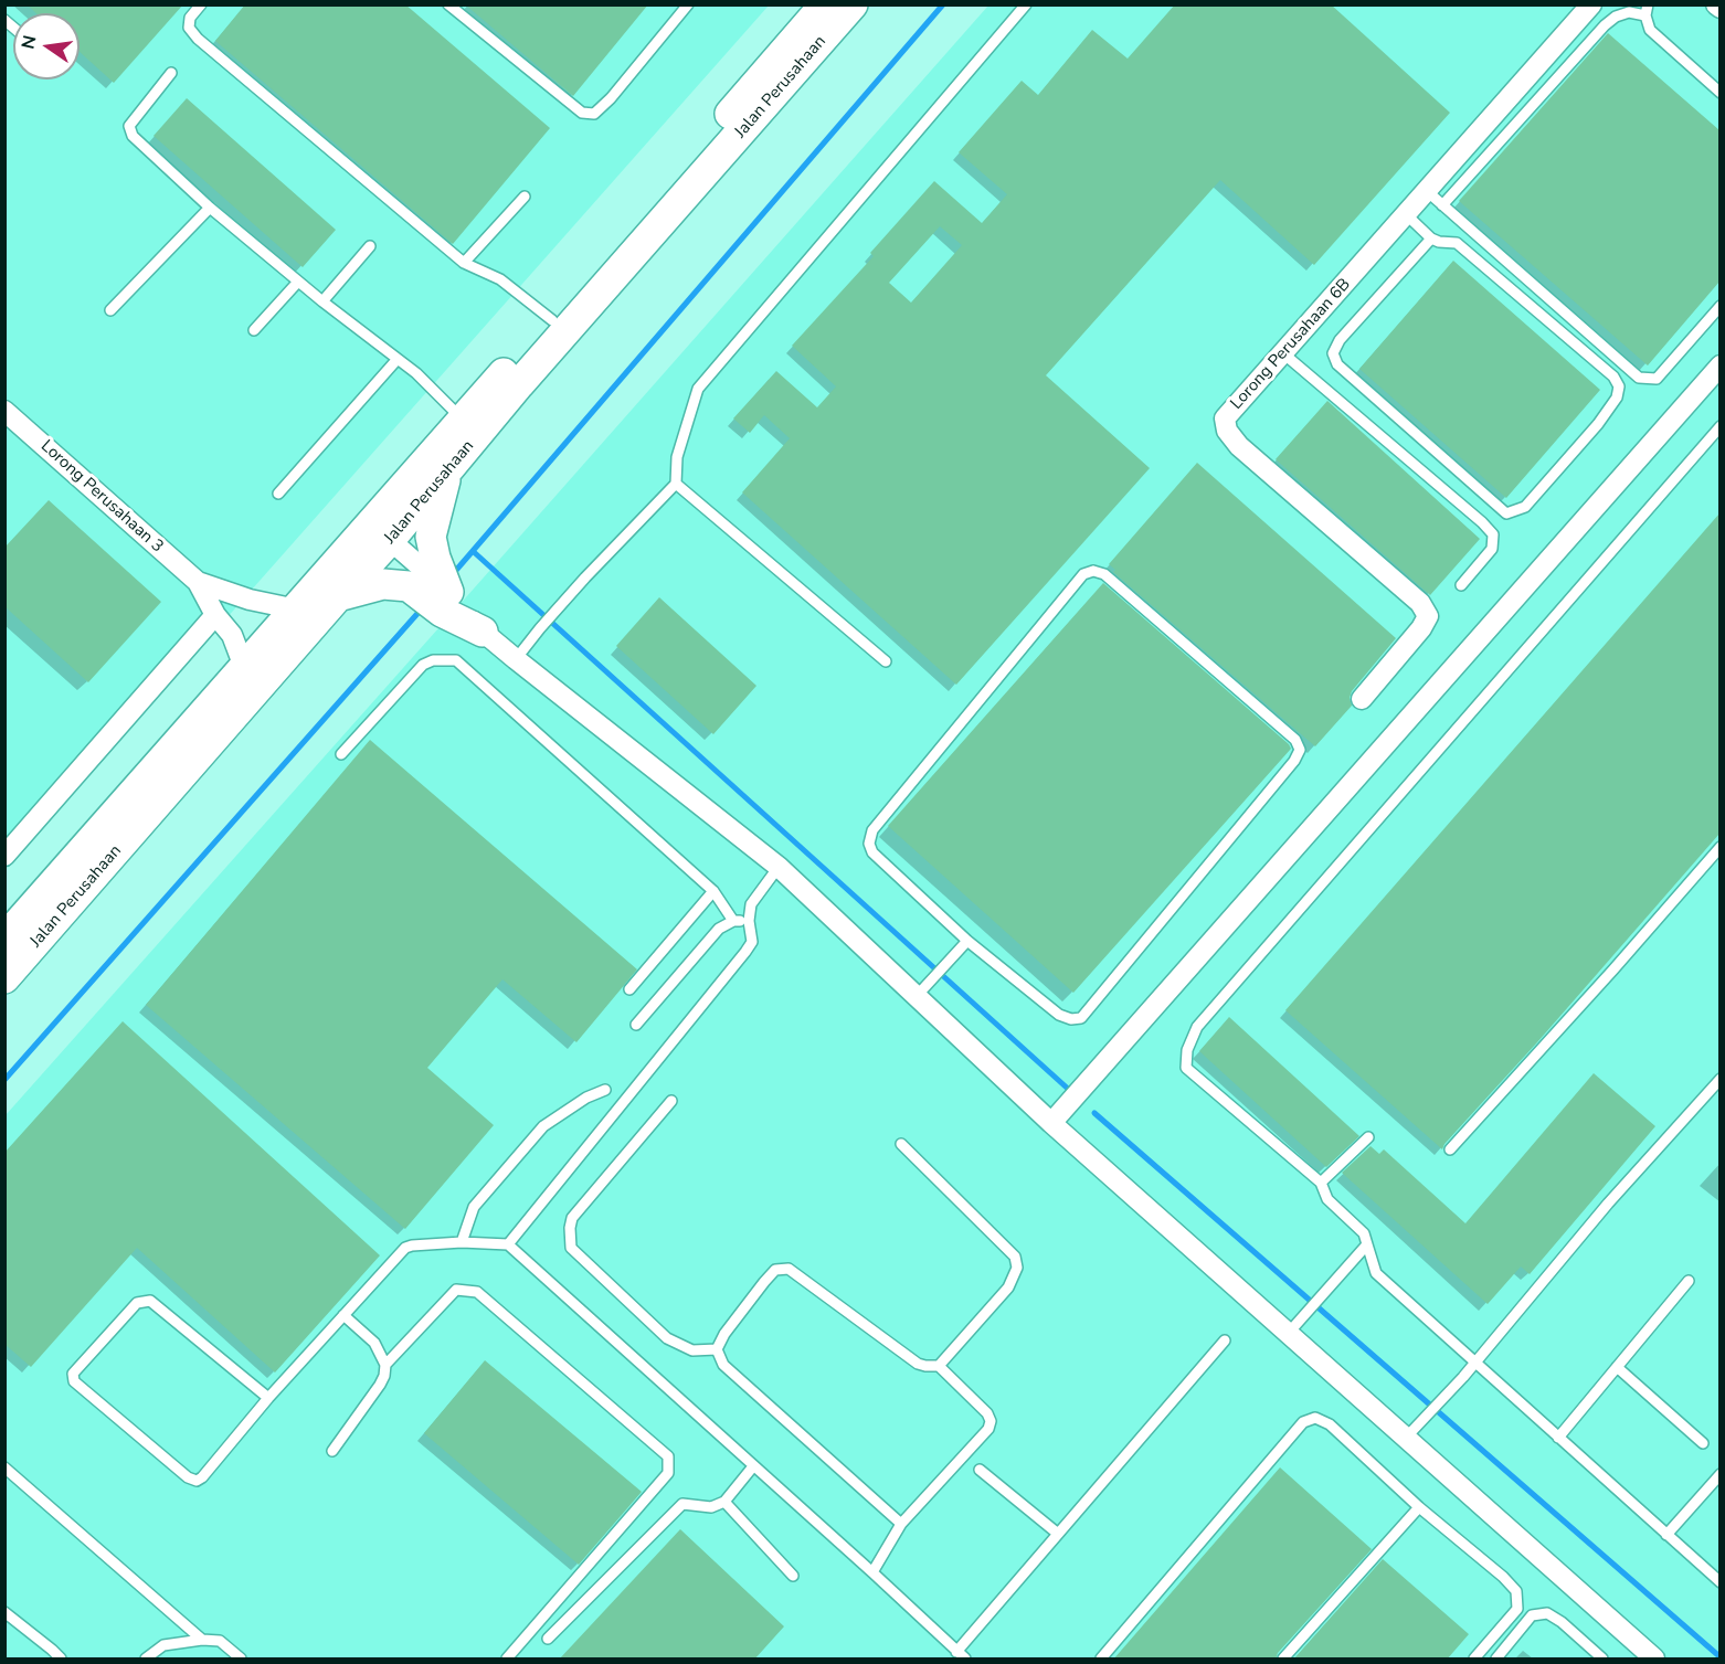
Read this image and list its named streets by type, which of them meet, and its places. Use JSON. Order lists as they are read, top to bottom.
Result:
{
  "streets": {
    "main road": ["Jalan Perusahaan"],
    "street": ["Lorong Perusahaan 6B", "Lorong Perusahaan 3"]
  },
  "crossings": [
    ["Jalan Perusahaan", "Lorong Perusahaan 3"]
  ],
  "north": "left"
}
